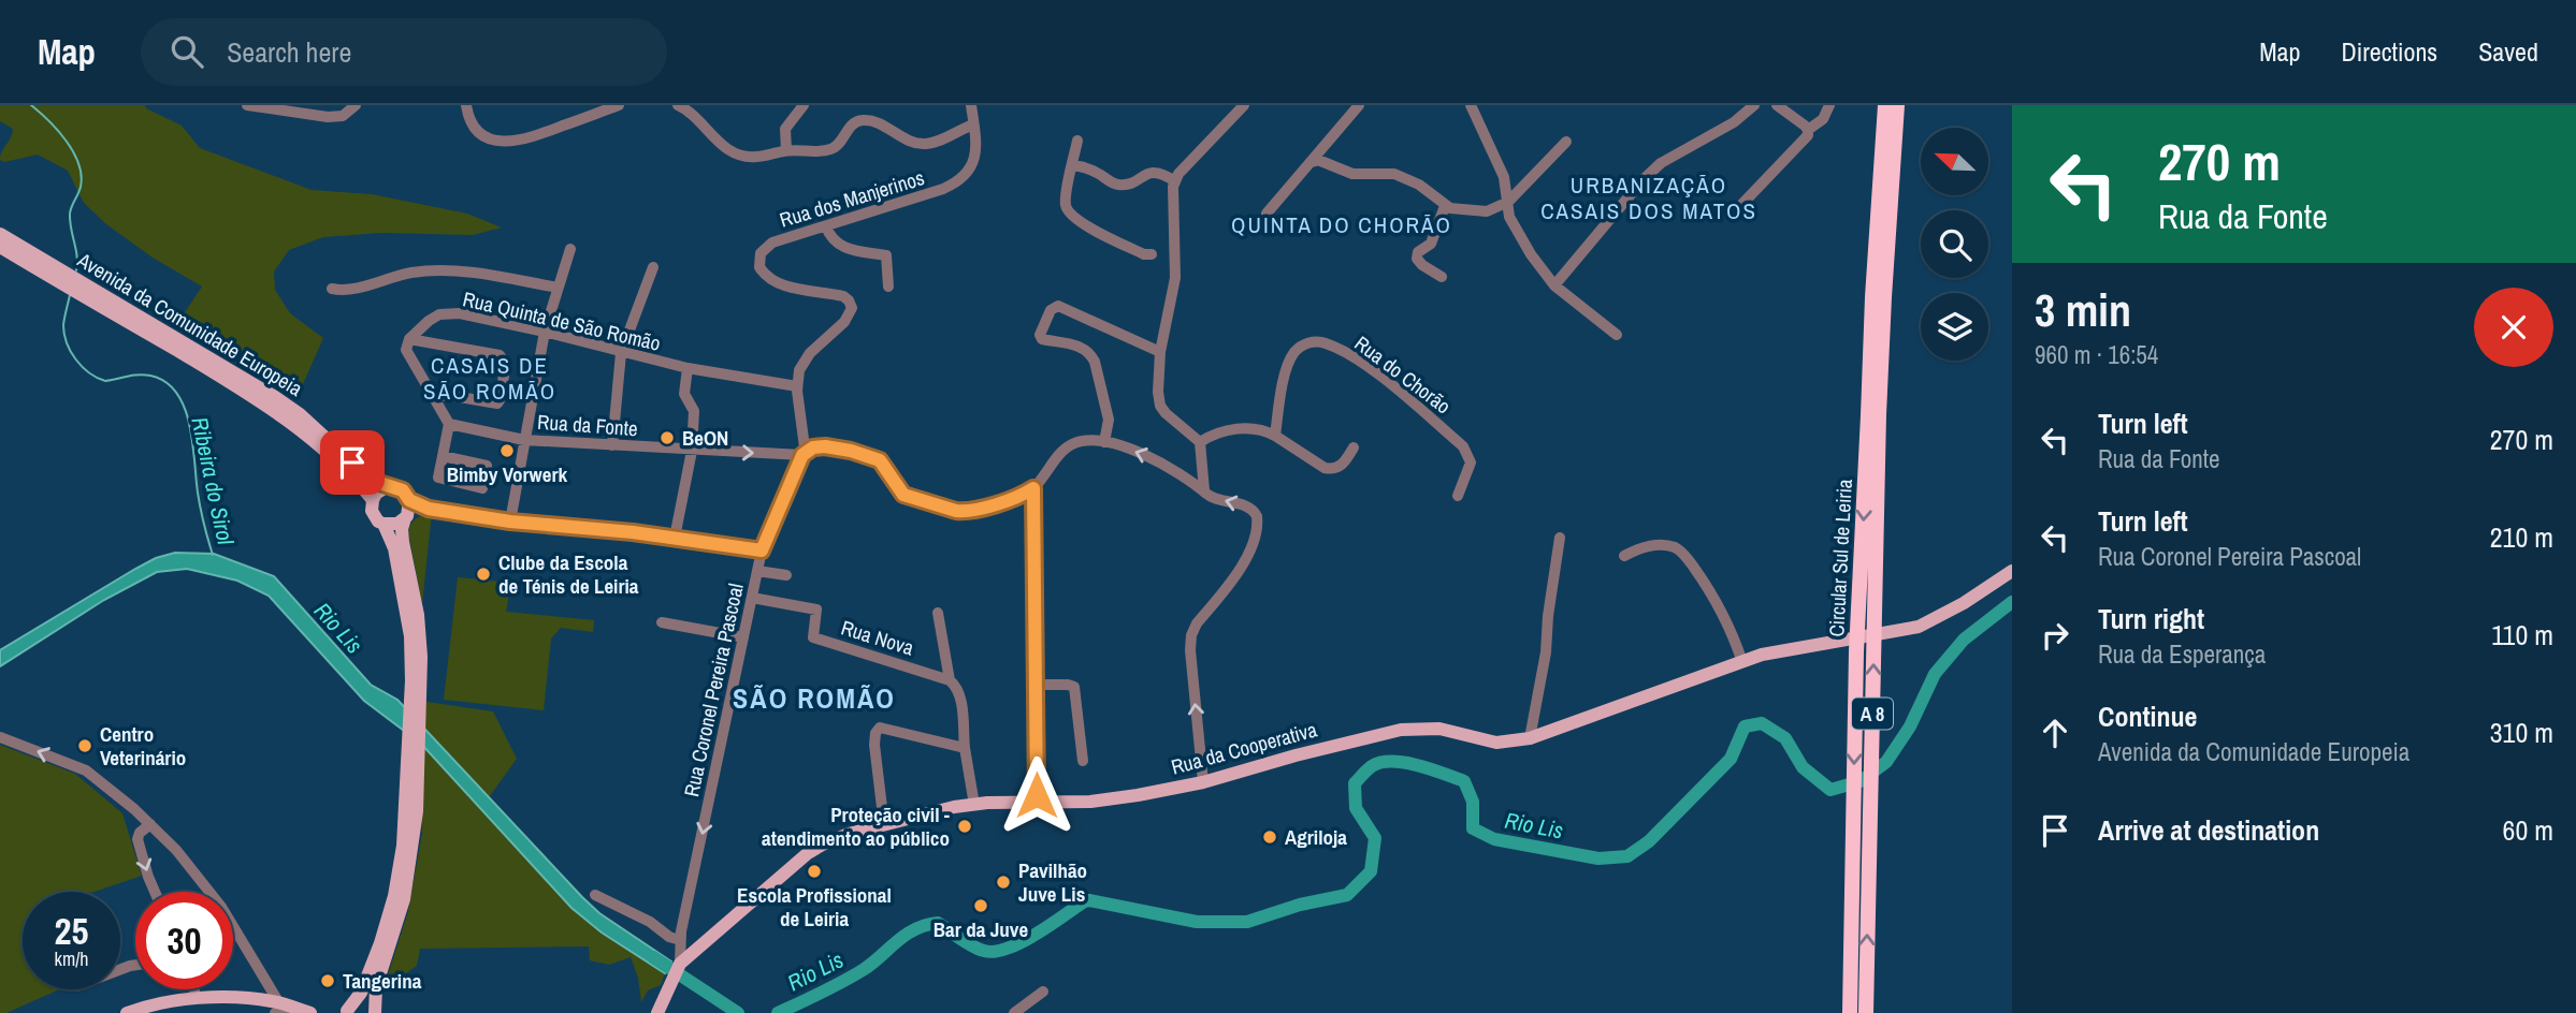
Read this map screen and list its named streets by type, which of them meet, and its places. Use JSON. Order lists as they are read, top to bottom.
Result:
{
  "streets": {
    "highway": ["Circular Sul de Leiria", "A 8"],
    "main road": ["Avenida da Comunidade Europeia", "Rua da Cooperativa"],
    "street": [
      "Rua dos Manjerinos",
      "Rua Quinta de São Romão",
      "Rua do Chorão",
      "Rua da Fonte",
      "Rua Nova",
      "Rua Coronel Pereira Pascoal"
    ]
  },
  "crossings": [
    ["Rua dos Manjerinos", "Rua Quinta de São Romão"],
    ["Rua dos Manjerinos", "Rua Coronel Pereira Pascoal"],
    ["Rua Quinta de São Romão", "Rua Coronel Pereira Pascoal"],
    ["Rua da Fonte", "Rua Coronel Pereira Pascoal"],
    ["Rua da Fonte", "Rua da Cooperativa"],
    ["Rua Nova", "Rua Coronel Pereira Pascoal"],
    ["Rua Coronel Pereira Pascoal", "Rua da Cooperativa"]
  ],
  "one_way": ["Rua Coronel Pereira Pascoal"],
  "districts": [
    "URBANIZAÇÃO CASAIS DOS MATOS",
    "QUINTA DO CHORÃO",
    "CASAIS DE SÃO ROMÃO",
    "SÃO ROMÃO"
  ],
  "water": ["Ribeira do Sirol", "Rio Lis"],
  "places": [
    "BeON",
    "Bimby Vorwerk",
    "Clube da Escola de Ténis de Leiria",
    "Centro Veterinário",
    "Proteção civil - atendimento ao público",
    "Agriloja",
    "Escola Profissional de Leiria",
    "Pavilhão Juve Lis",
    "Bar da Juve",
    "Tangerina"
  ],
  "north": "top left",
  "page": {
    "header": "Map",
    "search": "Search here",
    "nav": ["Map", "Directions", "Saved"],
    "turn": ["270 m", "Rua da Fonte"],
    "heading": ["3 min", "960 m · 16:54"],
    "list": [
      {
        "name": "Turn left",
        "note": "Rua da Fonte",
        "value": "270 m"
      },
      {
        "name": "Turn left",
        "note": "Rua Coronel Pereira Pascoal",
        "value": "210 m"
      },
      {
        "name": "Turn right",
        "note": "Rua da Esperança",
        "value": "110 m"
      },
      {
        "name": "Continue",
        "note": "Avenida da Comunidade Europeia",
        "value": "310 m"
      },
      {
        "name": "Arrive at destination",
        "value": "60 m"
      }
    ],
    "speed": "25 km/h",
    "limit": "30"
  }
}
